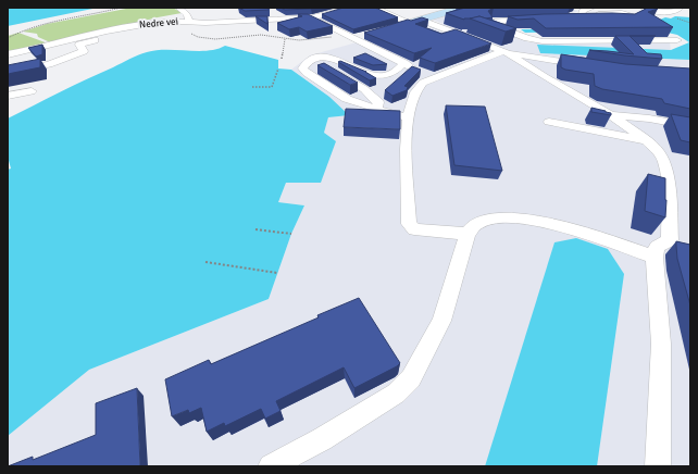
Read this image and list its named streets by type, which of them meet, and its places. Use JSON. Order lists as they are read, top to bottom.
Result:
{
  "streets": {
    "street": ["Nedre vei"]
  }
}
